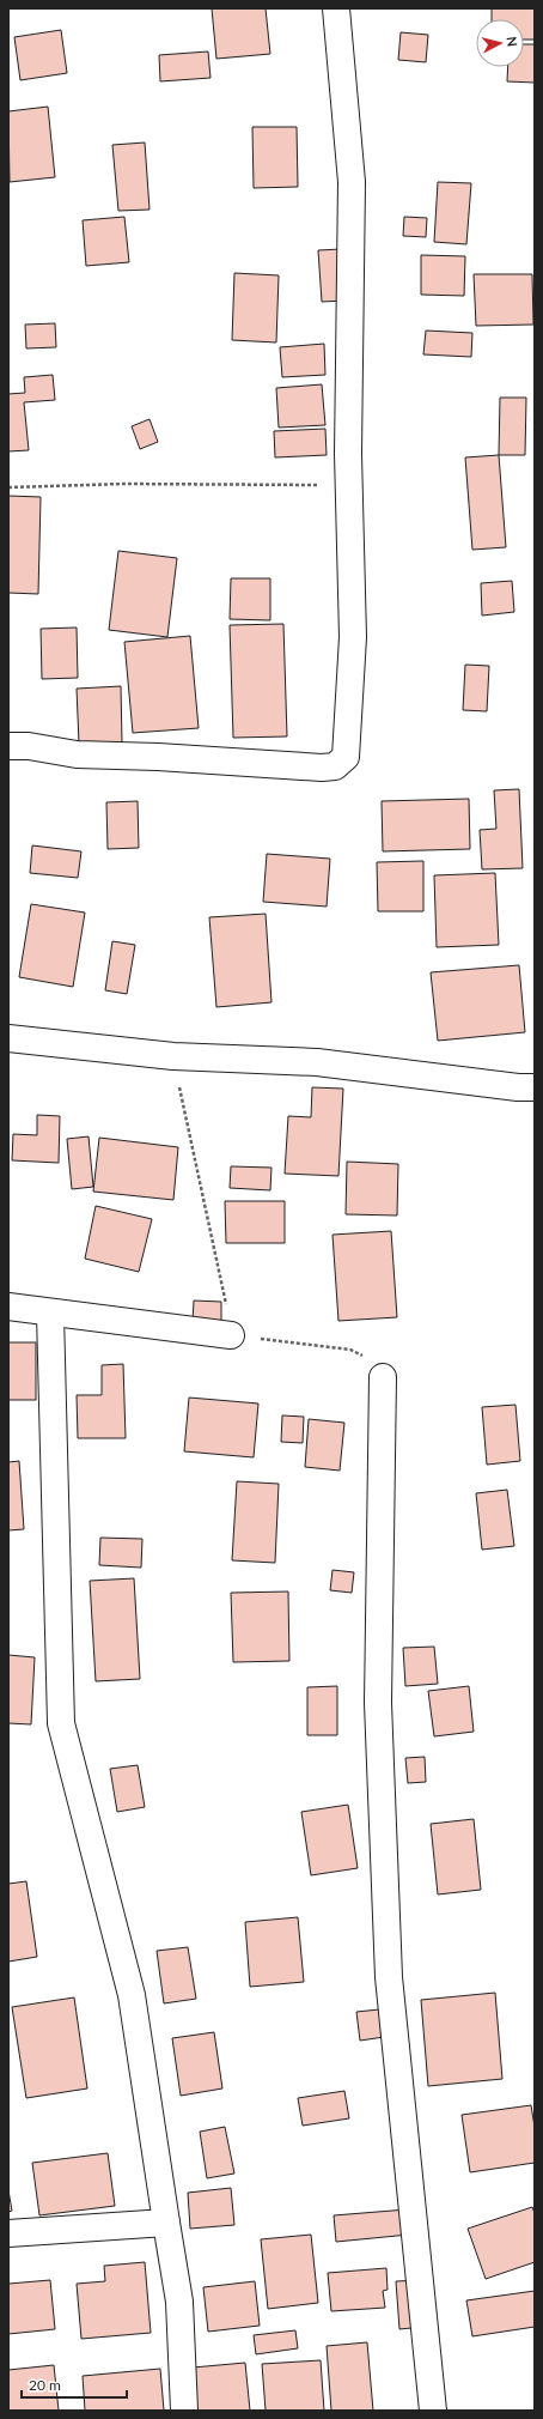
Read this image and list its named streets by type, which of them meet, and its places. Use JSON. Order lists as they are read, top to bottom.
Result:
{
  "scale_bar": "20 m",
  "north": "right"
}
